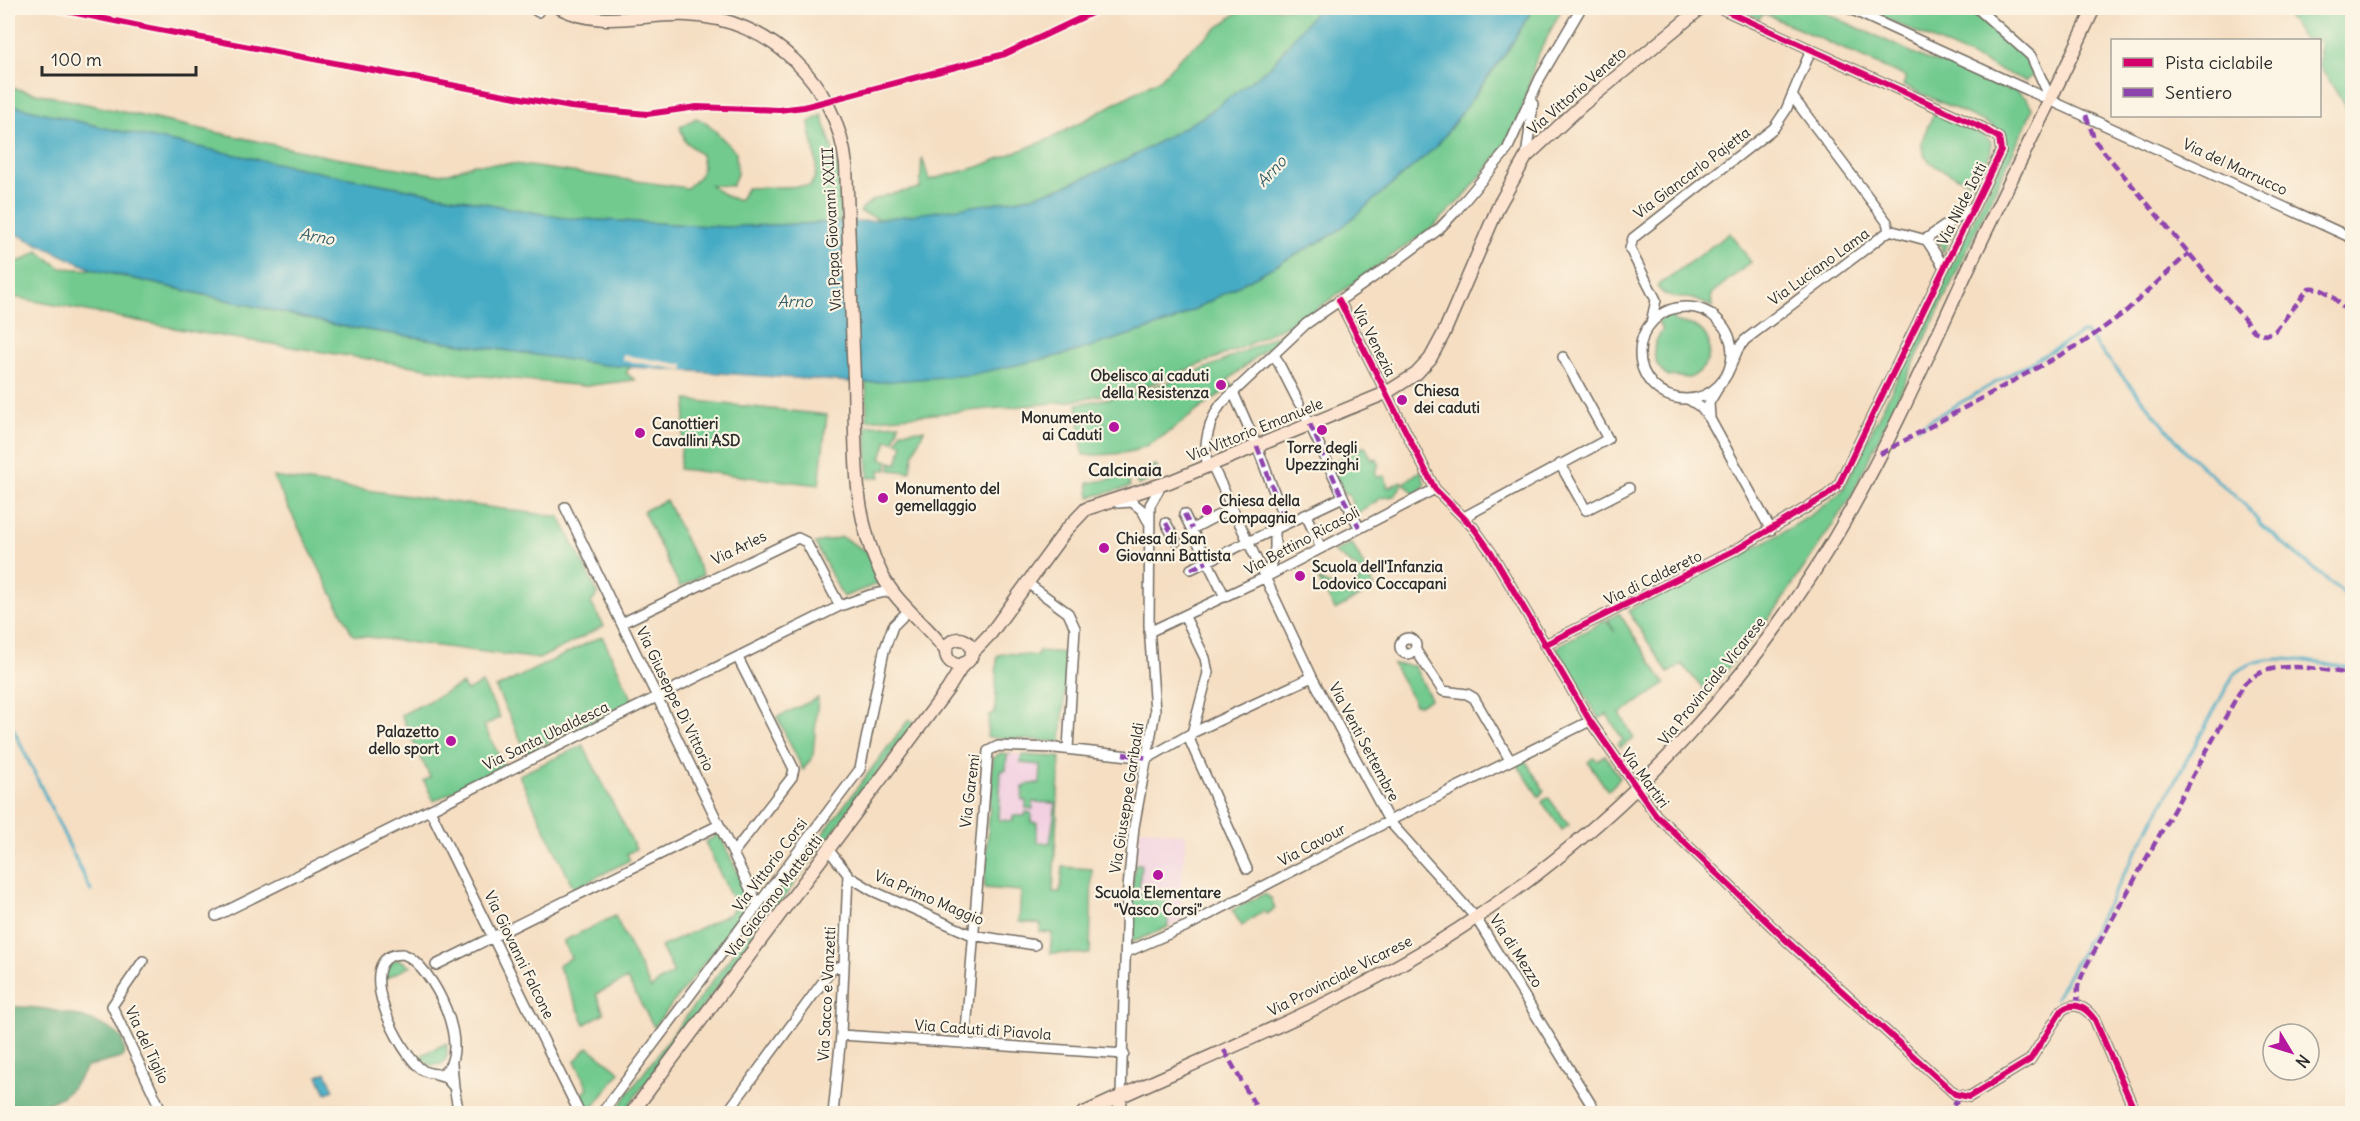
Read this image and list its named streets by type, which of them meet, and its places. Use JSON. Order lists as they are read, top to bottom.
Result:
{
  "streets": {
    "main road": [
      "Via Vittorio Veneto",
      "Via Papa Giovanni XXIII",
      "Via Vittorio Emanuele",
      "Via Provinciale Vicarese",
      "Via Giuseppe Garibaldi",
      "Via Giacomo Matteotti"
    ],
    "street": [
      "Via del Marrucco",
      "Via Giancarlo Pajetta",
      "Via Nilde Iotti",
      "Via Luciano Lama",
      "Via Venezia",
      "Via Bettino Ricasoli",
      "Via Arles",
      "Via di Caldereto",
      "Via Giuseppe Di Vittorio",
      "Via Santa Ubaldesca",
      "Via Venti Settembre",
      "Via Martiri",
      "Via Garemi",
      "Via Cavour",
      "Via Vittorio Corsi",
      "Via Primo Maggio",
      "Via di Mezzo",
      "Via Giovanni Falcone",
      "Via Sacco e Vanzetti",
      "Via Caduti di Piavola",
      "Via del Tiglio"
    ]
  },
  "crossings": [
    ["Via Vittorio Veneto", "Via Venezia"],
    ["Via Vittorio Veneto", "Via Vittorio Emanuele"],
    ["Via del Marrucco", "Via Provinciale Vicarese"],
    ["Via Giancarlo Pajetta", "Via Nilde Iotti"],
    ["Via Giancarlo Pajetta", "Via Luciano Lama"],
    ["Via Nilde Iotti", "Via di Caldereto"],
    ["Via Papa Giovanni XXIII", "Via Santa Ubaldesca"],
    ["Via Papa Giovanni XXIII", "Via Vittorio Corsi"],
    ["Via Venezia", "Via Vittorio Emanuele"],
    ["Via Venezia", "Via Bettino Ricasoli"],
    ["Via Venezia", "Via Martiri"],
    ["Via Vittorio Emanuele", "Via Venti Settembre"],
    ["Via Vittorio Emanuele", "Via Giuseppe Garibaldi"],
    ["Via Bettino Ricasoli", "Via Venti Settembre"],
    ["Via Bettino Ricasoli", "Via Martiri"],
    ["Via Bettino Ricasoli", "Via Giuseppe Garibaldi"],
    ["Via Arles", "Via Giuseppe Di Vittorio"],
    ["Via Arles", "Via Santa Ubaldesca"],
    ["Via di Caldereto", "Via Martiri"],
    ["Via Provinciale Vicarese", "Via Martiri"],
    ["Via Provinciale Vicarese", "Via Giuseppe Garibaldi"],
    ["Via Provinciale Vicarese", "Via di Mezzo"],
    ["Via Giuseppe Di Vittorio", "Via Santa Ubaldesca"],
    ["Via Giuseppe Di Vittorio", "Via Vittorio Corsi"],
    ["Via Santa Ubaldesca", "Via Giovanni Falcone"],
    ["Via Venti Settembre", "Via Garemi"],
    ["Via Venti Settembre", "Via Giuseppe Garibaldi"],
    ["Via Venti Settembre", "Via Cavour"],
    ["Via Venti Settembre", "Via di Mezzo"],
    ["Via Martiri", "Via Cavour"],
    ["Via Garemi", "Via Giuseppe Garibaldi"],
    ["Via Garemi", "Via Primo Maggio"],
    ["Via Giuseppe Garibaldi", "Via Cavour"],
    ["Via Giuseppe Garibaldi", "Via Caduti di Piavola"],
    ["Via Cavour", "Via di Mezzo"],
    ["Via Giacomo Matteotti", "Via Primo Maggio"],
    ["Via Primo Maggio", "Via Sacco e Vanzetti"],
    ["Via Sacco e Vanzetti", "Via Caduti di Piavola"]
  ],
  "districts": ["Calcinaia"],
  "water": ["Arno"],
  "places": [
    "Obelisco ai caduti della Resistenza",
    "Chiesa dei caduti",
    "Monumento ai Caduti",
    "Torre degli Upezzinghi",
    "Canottieri Cavallini ASD",
    "Monumento del gemellaggio",
    "Chiesa della Compagnia",
    "Chiesa di San Giovanni Battista",
    "Scuola dell'Infanzia Lodovico Coccapani",
    "Palazetto dello sport",
    "Scuola Elementare \"Vasco Corsi\""
  ],
  "legend": ["Pista ciclabile", "Sentiero"],
  "scale_bar": "100 m",
  "north": "bottom right"
}
